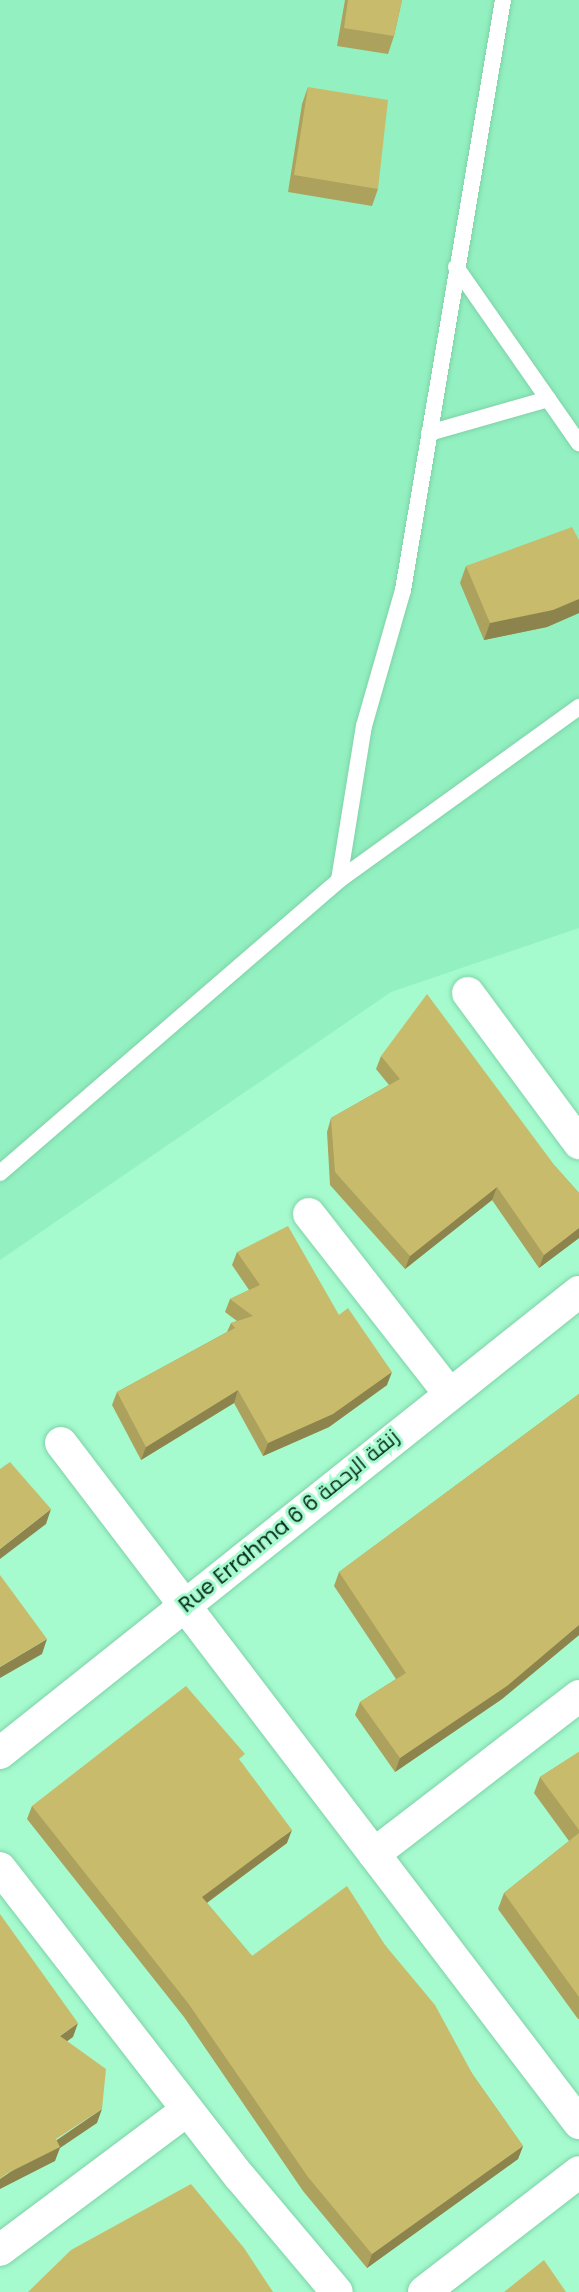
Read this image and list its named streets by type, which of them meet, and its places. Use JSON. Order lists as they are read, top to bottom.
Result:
{
  "streets": {
    "street": ["Rue Errahma 6 6 زنقة الرحمة"]
  }
}
